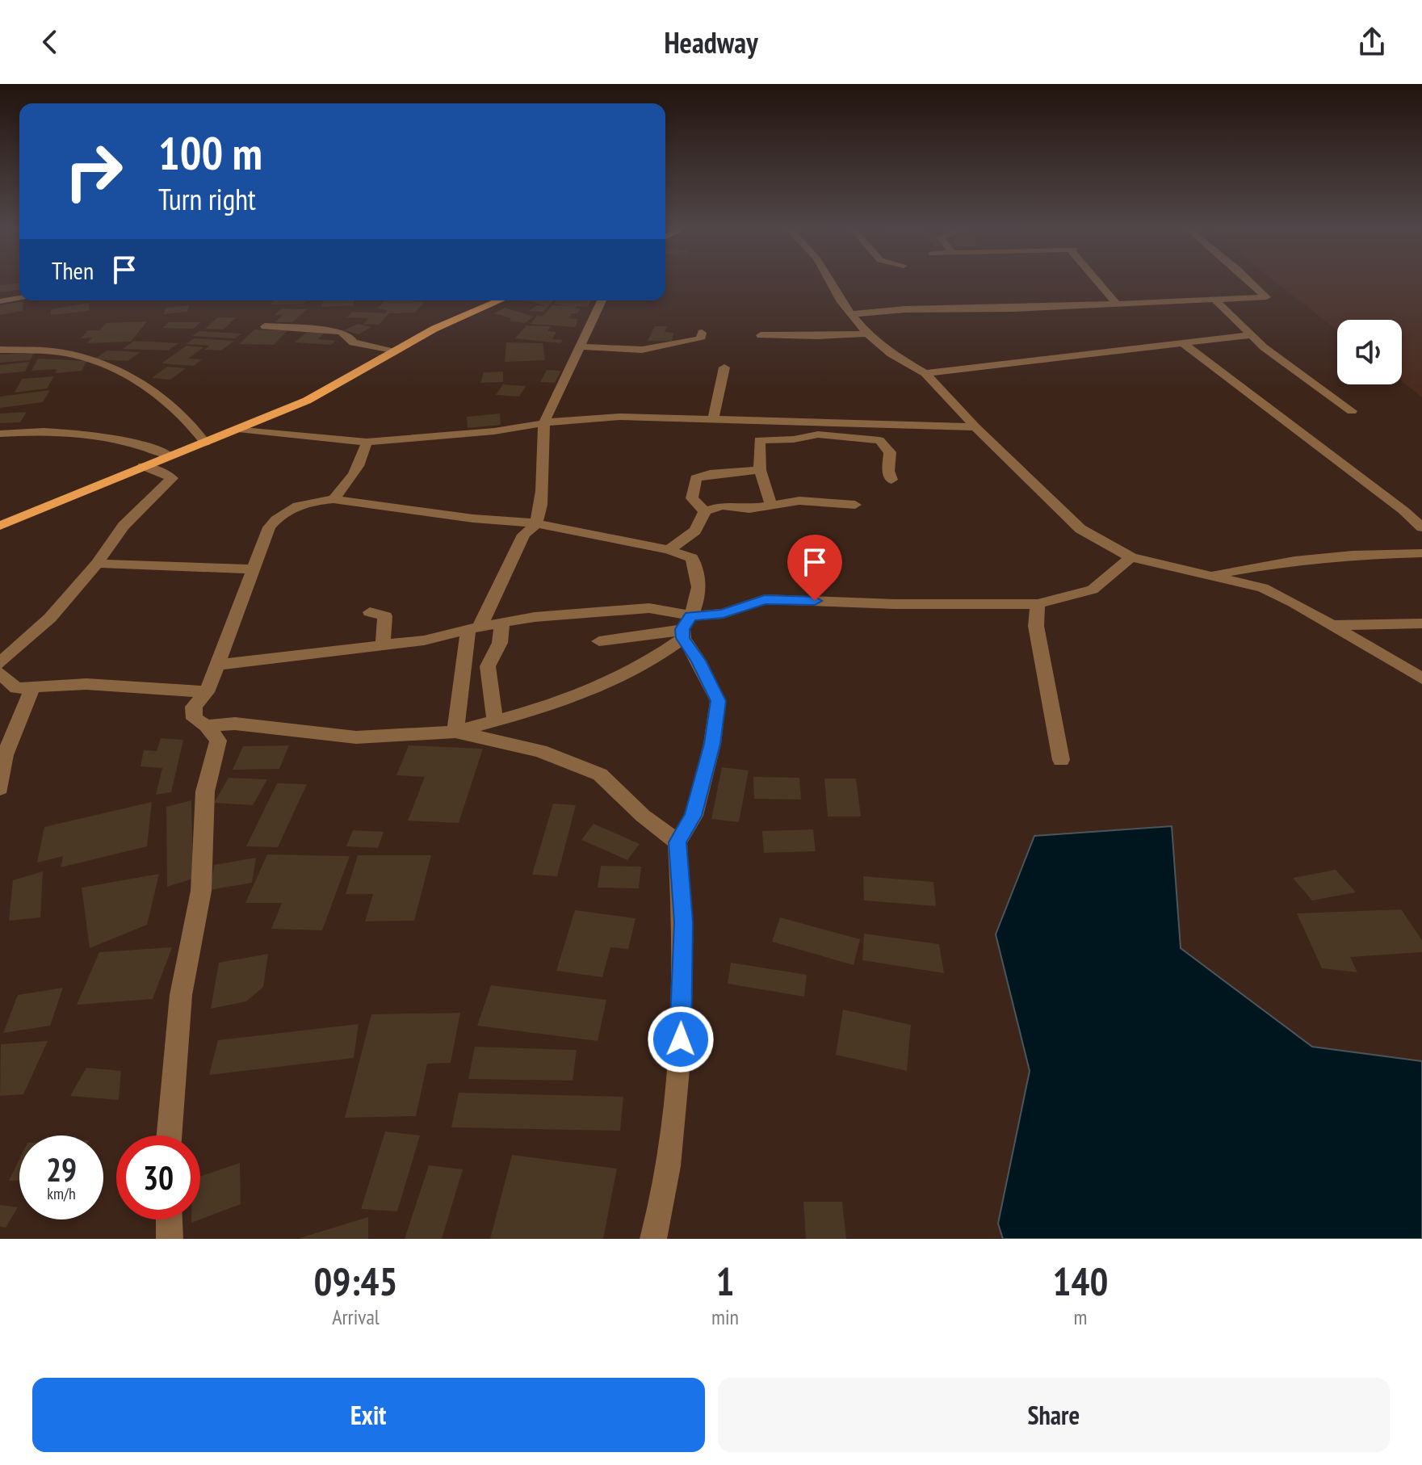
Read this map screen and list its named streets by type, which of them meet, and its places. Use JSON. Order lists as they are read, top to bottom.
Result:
{
  "page": {
    "header": "Headway",
    "turn": ["100 m", "Turn right"],
    "then": "Then",
    "speed": "29 km/h",
    "limit": "30",
    "eta": [
      "09:45",
      "Arrival",
      "1",
      "min",
      "140",
      "m"
    ],
    "buttons": ["Exit", "Share"]
  }
}
